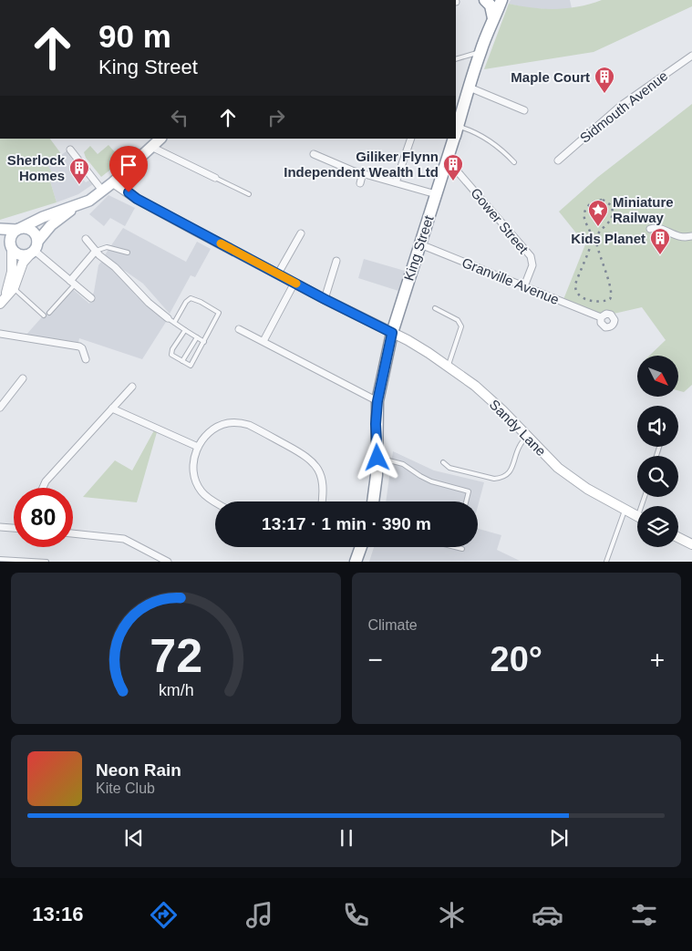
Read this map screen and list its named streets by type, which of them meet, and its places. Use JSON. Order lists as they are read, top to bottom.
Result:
{
  "streets": {
    "highway": ["King Street"],
    "street": [
      "Sidmouth Avenue",
      "Gower Street",
      "Granville Avenue",
      "Sandy Lane"
    ]
  },
  "crossings": [
    ["Gower Street", "King Street"],
    ["Gower Street", "Granville Avenue"],
    ["King Street", "Granville Avenue"],
    ["King Street", "Sandy Lane"]
  ],
  "places": {
    "building": [
      "Maple Court",
      "Giliker Flynn Independent Wealth Ltd",
      "Sherlock Homes",
      "Kids Planet"
    ],
    "place": ["Miniature Railway"]
  },
  "north": "bottom right",
  "page": {
    "turn": ["90 m", "King Street"],
    "limit": "80",
    "trip": "13:17 · 1 min · 390 m",
    "tile": "Climate",
    "heat": ["−", "20°", "+"],
    "song": ["Neon Rain", "Kite Club"],
    "tabs": "13:16",
    "gauge": ["72", "km/h"]
  }
}
